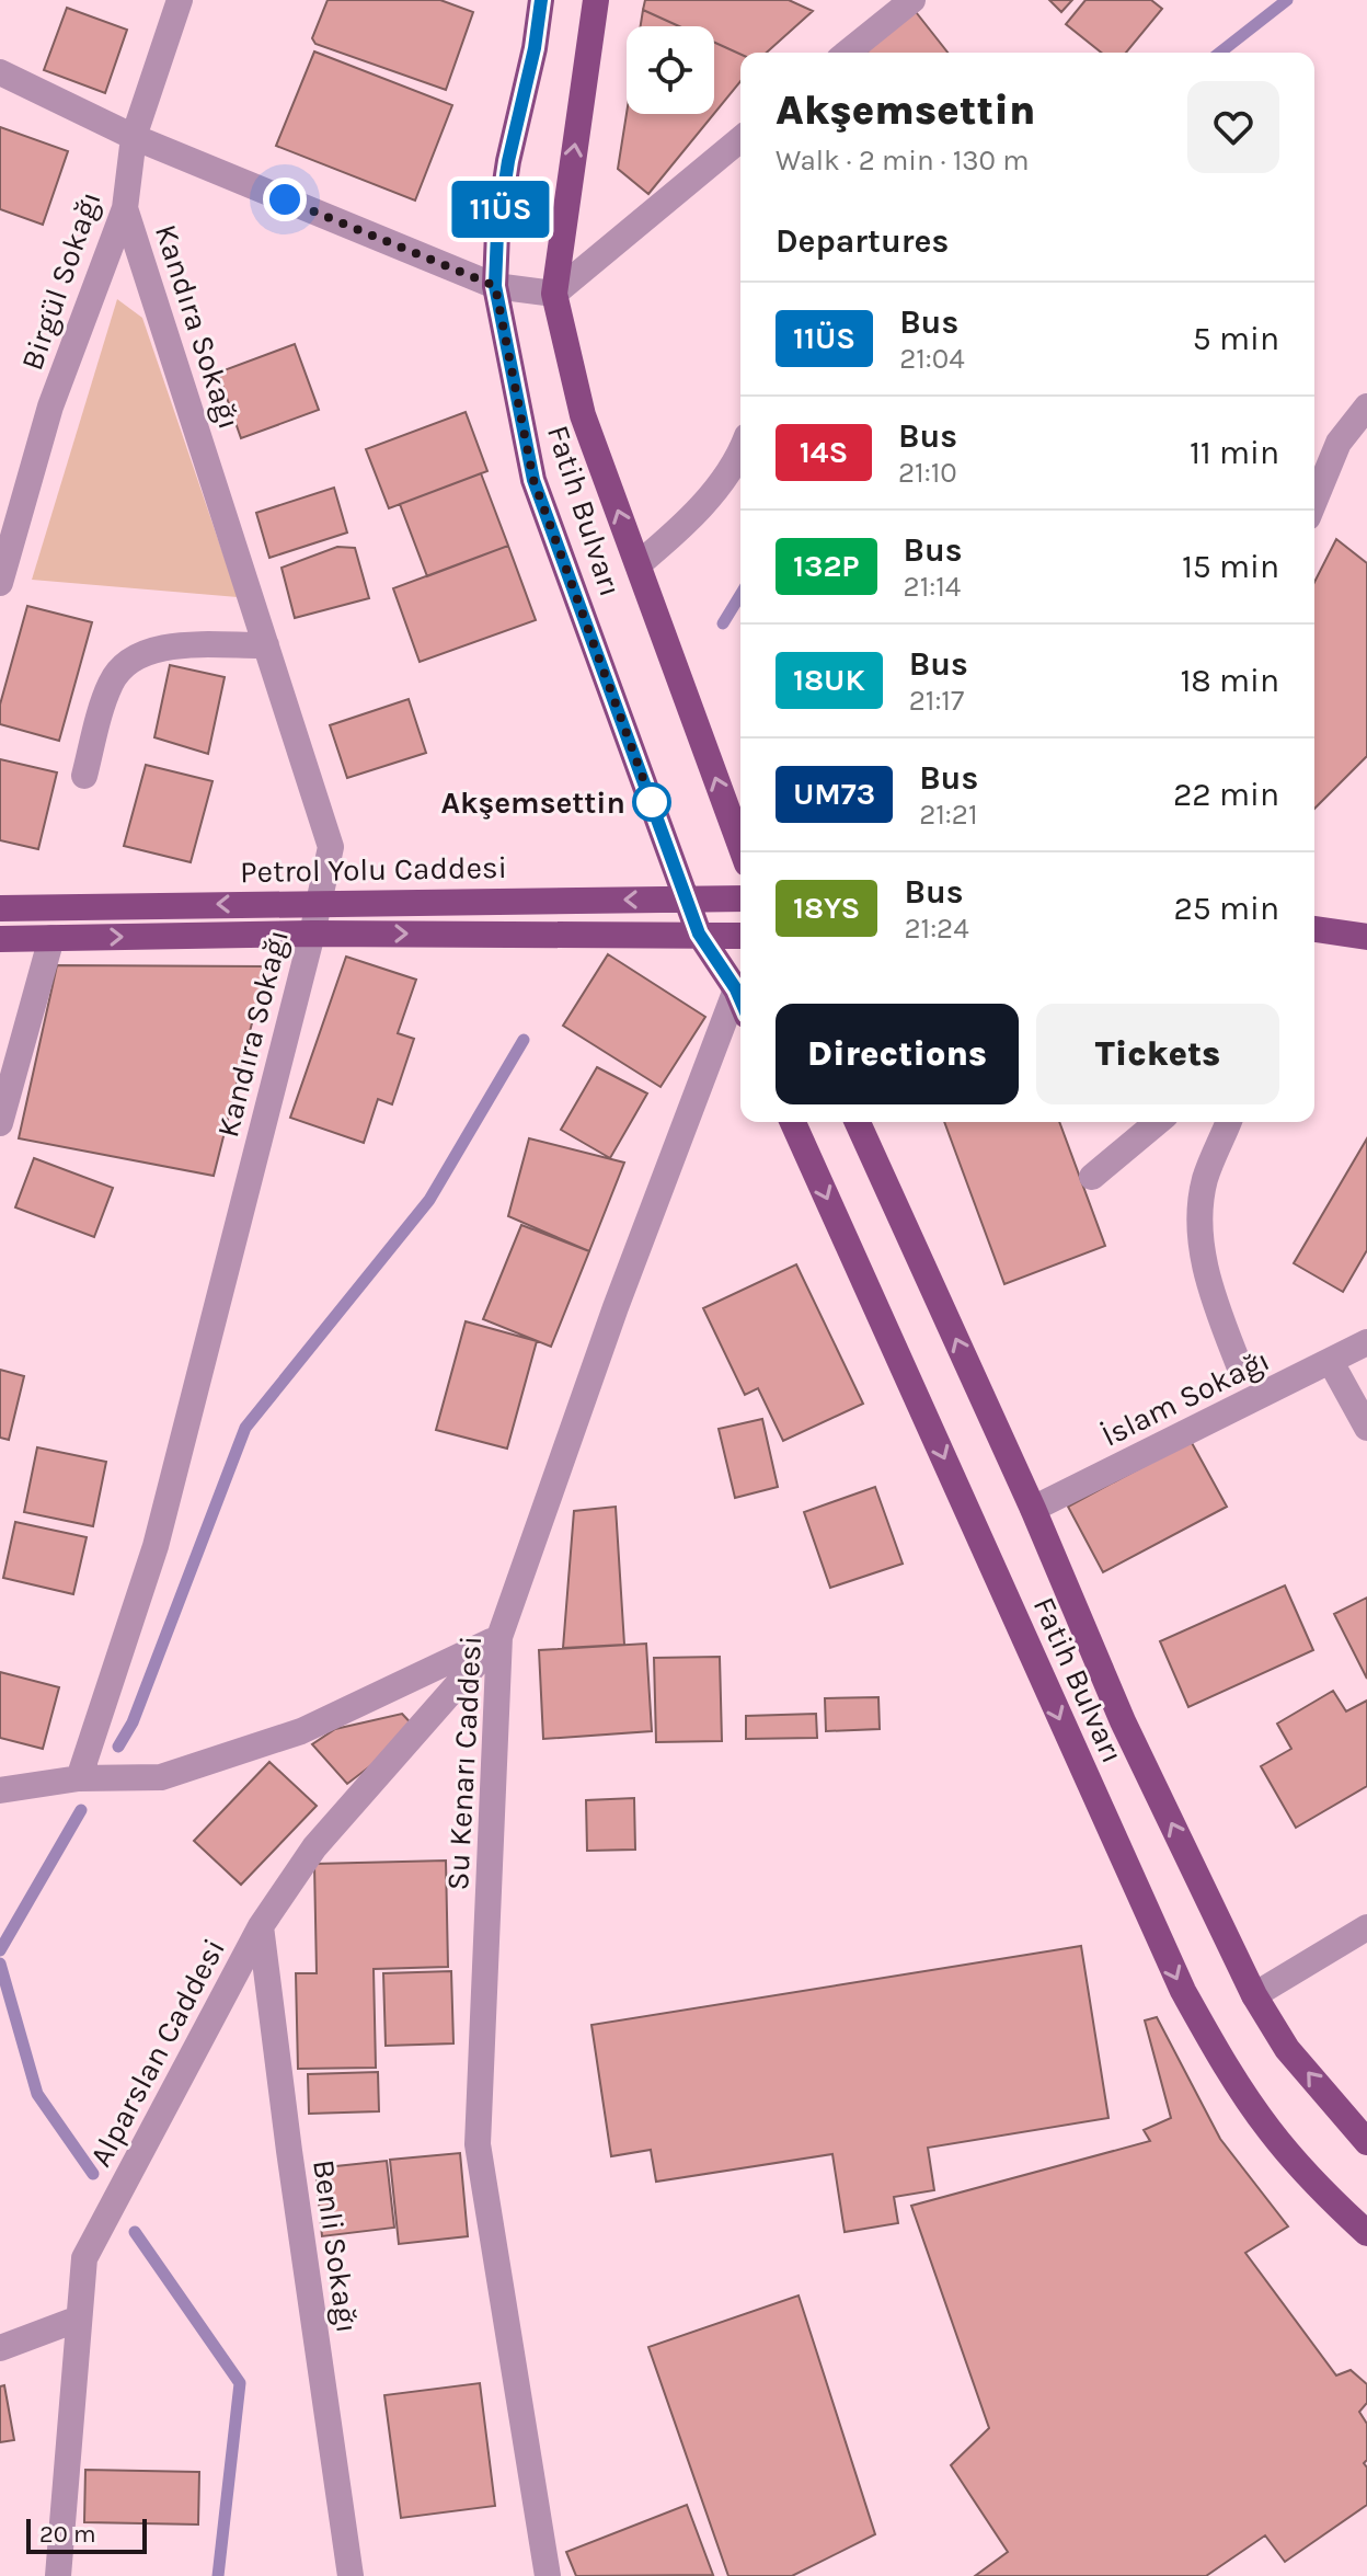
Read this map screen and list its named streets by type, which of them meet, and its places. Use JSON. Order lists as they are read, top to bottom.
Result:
{
  "streets": {
    "main road": ["Fatih Bulvarı", "Petrol Yolu Caddesi"],
    "street": [
      "Birgül Sokağı",
      "Kandıra Sokağı",
      "İslam Sokağı",
      "Su Kenarı Caddesi",
      "Alparslan Caddesi",
      "Benli Sokağı"
    ]
  },
  "crossings": [
    ["Birgül Sokağı", "Kandıra Sokağı"],
    ["Kandıra Sokağı", "Petrol Yolu Caddesi"],
    ["Fatih Bulvarı", "Petrol Yolu Caddesi"],
    ["Fatih Bulvarı", "İslam Sokağı"],
    ["Fatih Bulvarı", "Su Kenarı Caddesi"],
    ["Su Kenarı Caddesi", "Alparslan Caddesi"],
    ["Alparslan Caddesi", "Benli Sokağı"]
  ],
  "places": ["Akşemsettin"],
  "lines": ["bus line 11ÜS"],
  "scale_bar": "20 m",
  "page": {
    "on_map": "11ÜS",
    "heading": [
      ["Akşemsettin", "Walk · 2 min · 130 m"],
      "Departures"
    ],
    "list": [
      {
        "mark": "11ÜS",
        "name": "Bus",
        "note": "21:04",
        "value": "5 min"
      },
      {
        "mark": "14S",
        "name": "Bus",
        "note": "21:10",
        "value": "11 min"
      },
      {
        "mark": "132P",
        "name": "Bus",
        "note": "21:14",
        "value": "15 min"
      },
      {
        "mark": "18UK",
        "name": "Bus",
        "note": "21:17",
        "value": "18 min"
      },
      {
        "mark": "UM73",
        "name": "Bus",
        "note": "21:21",
        "value": "22 min"
      },
      {
        "mark": "18YS",
        "name": "Bus",
        "note": "21:24",
        "value": "25 min"
      }
    ],
    "buttons": ["Directions", "Tickets"],
    "scale": "20 m"
  }
}
